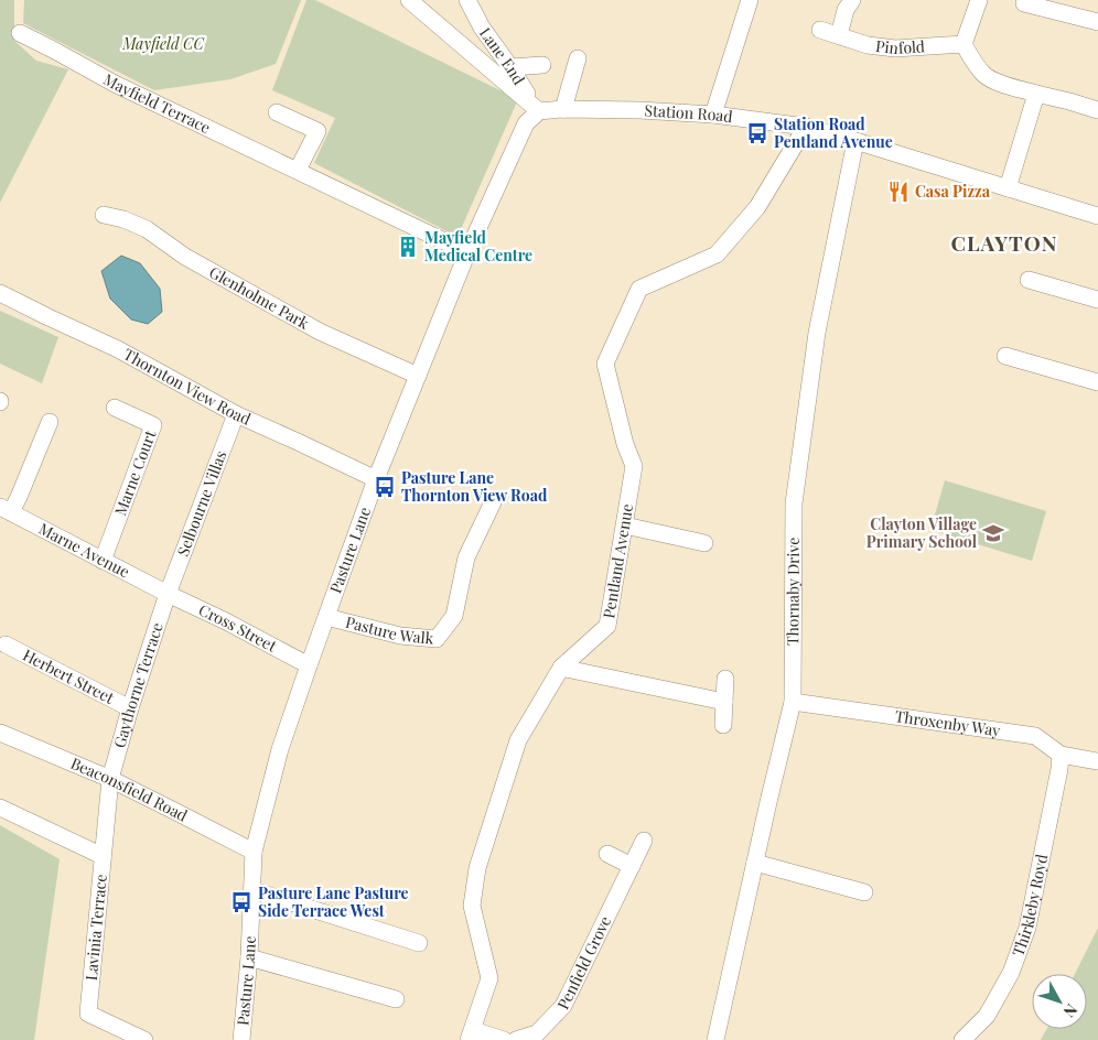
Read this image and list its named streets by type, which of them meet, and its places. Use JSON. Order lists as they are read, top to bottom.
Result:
{
  "streets": {
    "street": [
      "Pinfold",
      "Lane End",
      "Mayfield Terrace",
      "Station Road",
      "Glenholme Park",
      "Thornton View Road",
      "Marne Court",
      "Selbourne Villas",
      "Marne Avenue",
      "Pasture Lane",
      "Pentland Avenue",
      "Thornaby Drive",
      "Pasture Walk",
      "Cross Street",
      "Herbert Street",
      "Gaythorne Terrace",
      "Throxenby Way",
      "Beaconsfield Road",
      "Thirkleby Royd",
      "Lavinia Terrace",
      "Penfield Grove"
    ]
  },
  "crossings": [
    ["Lane End", "Pasture Lane"],
    ["Mayfield Terrace", "Pasture Lane"],
    ["Station Road", "Pentland Avenue"],
    ["Station Road", "Thornaby Drive"],
    ["Glenholme Park", "Pasture Lane"],
    ["Thornton View Road", "Selbourne Villas"],
    ["Thornton View Road", "Pasture Lane"],
    ["Marne Court", "Marne Avenue"],
    ["Selbourne Villas", "Marne Avenue"],
    ["Selbourne Villas", "Cross Street"],
    ["Selbourne Villas", "Gaythorne Terrace"],
    ["Marne Avenue", "Cross Street"],
    ["Marne Avenue", "Gaythorne Terrace"],
    ["Pasture Lane", "Pasture Walk"],
    ["Pasture Lane", "Cross Street"],
    ["Pasture Lane", "Beaconsfield Road"],
    ["Thornaby Drive", "Throxenby Way"],
    ["Cross Street", "Gaythorne Terrace"],
    ["Herbert Street", "Gaythorne Terrace"],
    ["Gaythorne Terrace", "Beaconsfield Road"],
    ["Gaythorne Terrace", "Lavinia Terrace"],
    ["Throxenby Way", "Thirkleby Royd"],
    ["Beaconsfield Road", "Lavinia Terrace"]
  ],
  "districts": ["CLAYTON"],
  "parks": ["Mayfield CC"],
  "places": {
    "bus stop": ["Station Road Pentland Avenue", "Pasture Lane Thornton View Road", "Pasture Lane Pasture Side Terrace West"],
    "restaurant": ["Casa Pizza"],
    "building": ["Mayfield Medical Centre"],
    "school or university": ["Clayton Village Primary School"]
  },
  "north": "bottom right"
}
